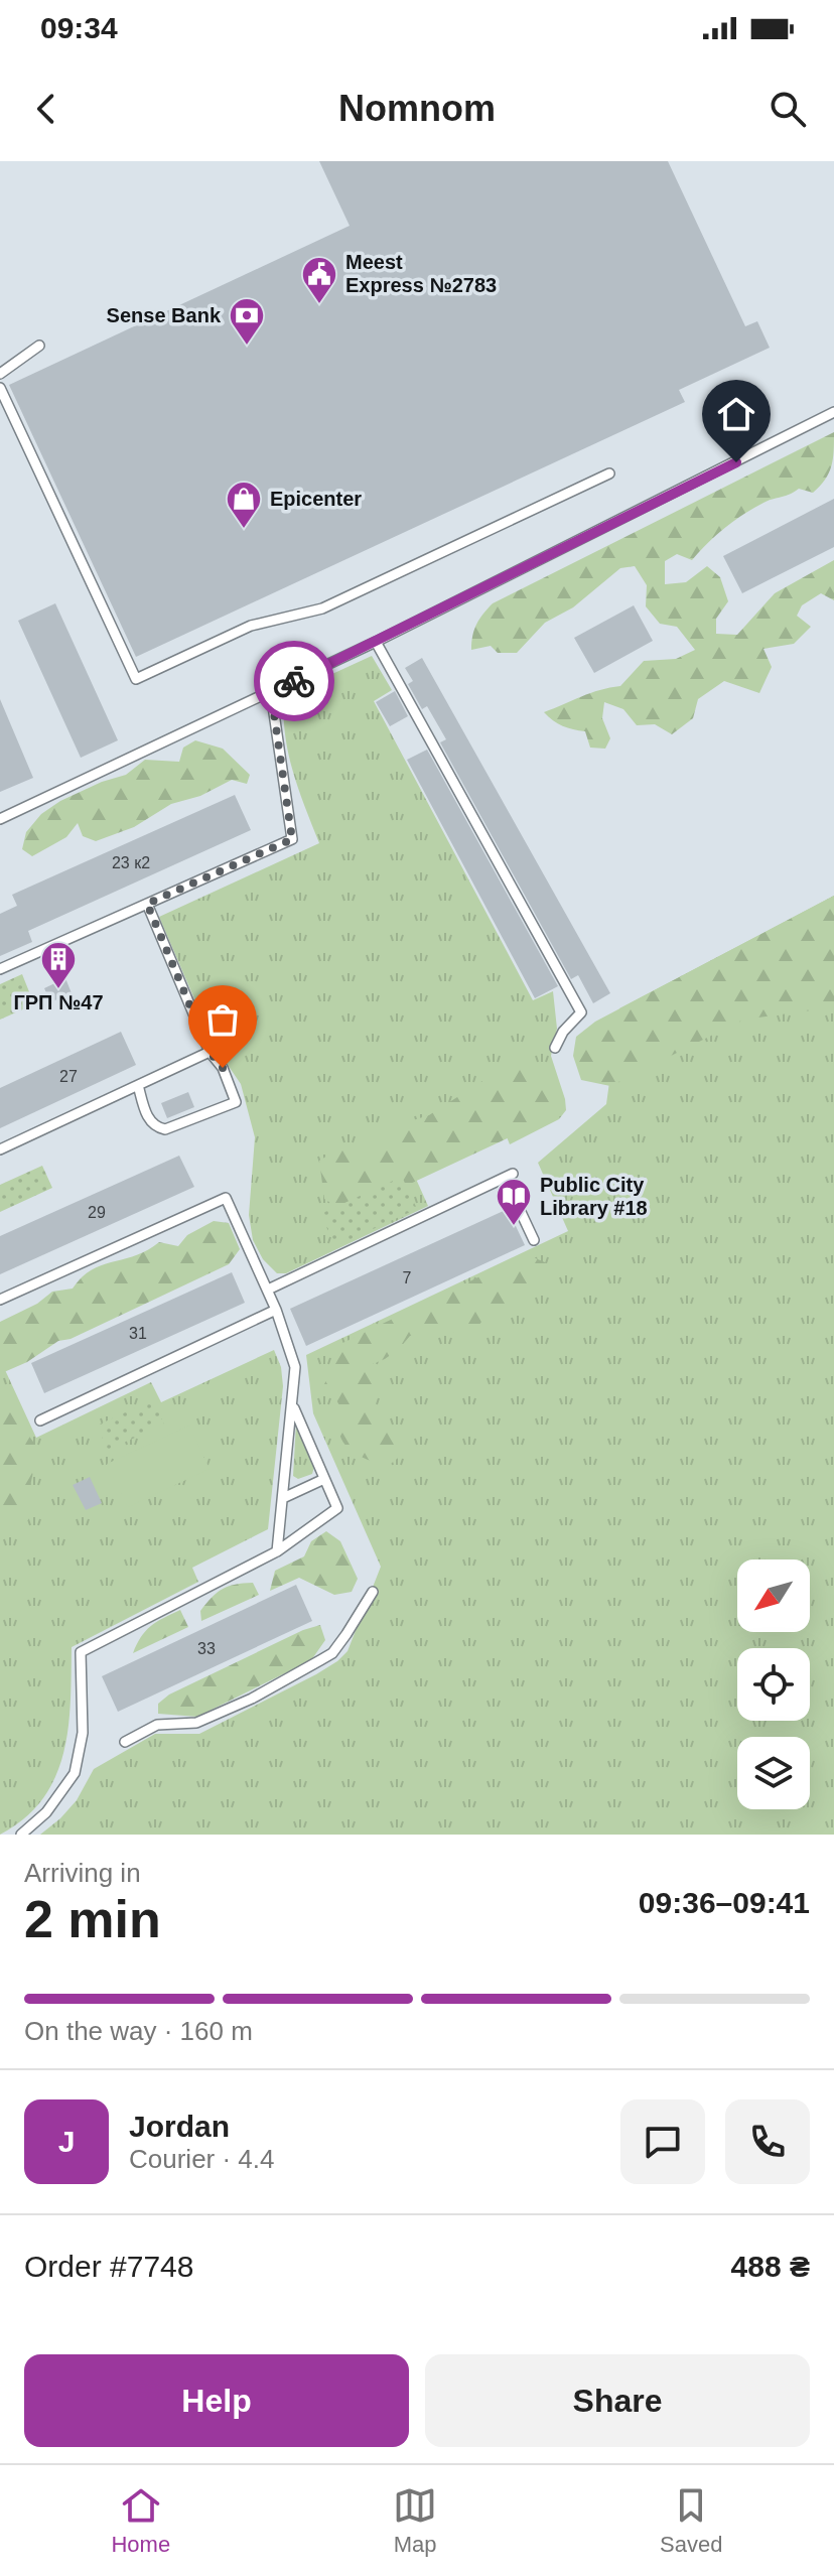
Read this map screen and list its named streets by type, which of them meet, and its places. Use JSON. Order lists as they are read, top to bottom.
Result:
{
  "places": {
    "public building": ["Meest Express №2783"],
    "bank": ["Sense Bank"],
    "shop": ["Epicenter"],
    "building": ["ГРП №47"],
    "library": ["Public City Library #18"]
  },
  "house_numbers": [
    "23 к2",
    "27",
    "29",
    "7",
    "31",
    "33"
  ],
  "north": "bottom left",
  "page": {
    "status": "09:34",
    "header": "Nomnom",
    "heading": ["2 min", "Arriving in", "09:36–09:41"],
    "panel": [
      "Jordan",
      "Courier · 4.4",
      "Order #7748",
      "488 ₴"
    ],
    "bar": "On the way · 160 m",
    "round": "J",
    "buttons": ["Help", "Share"],
    "tabs": ["Home", "Map", "Saved"]
  }
}
